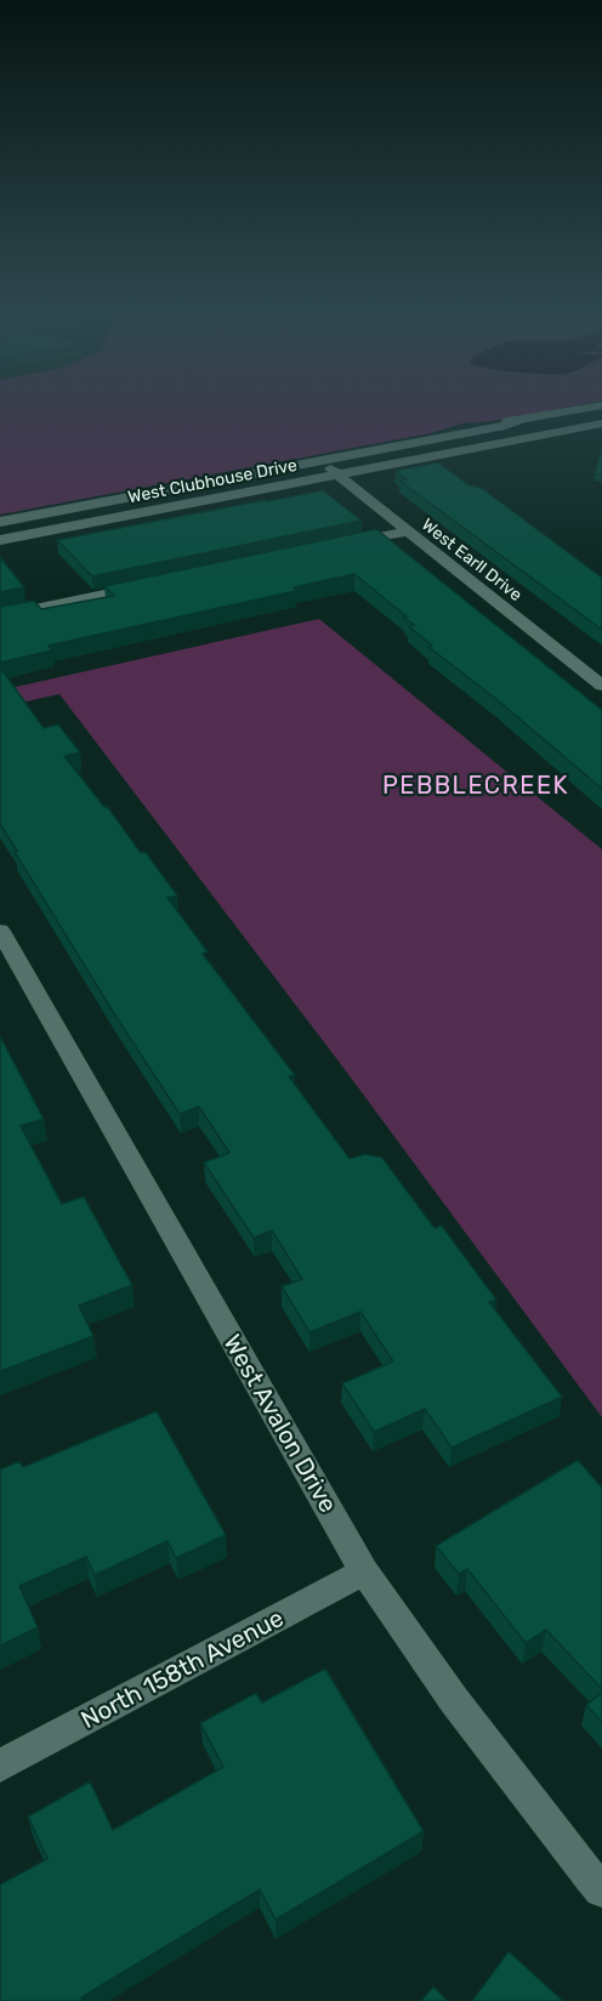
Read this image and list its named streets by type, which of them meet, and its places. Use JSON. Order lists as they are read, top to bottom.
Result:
{
  "streets": {
    "street": [
      "West Clubhouse Drive",
      "West Earll Drive",
      "West Avalon Drive",
      "North 158th Avenue"
    ]
  },
  "crossings": [
    ["West Clubhouse Drive", "West Earll Drive"],
    ["West Avalon Drive", "North 158th Avenue"]
  ],
  "districts": ["PEBBLECREEK"]
}
